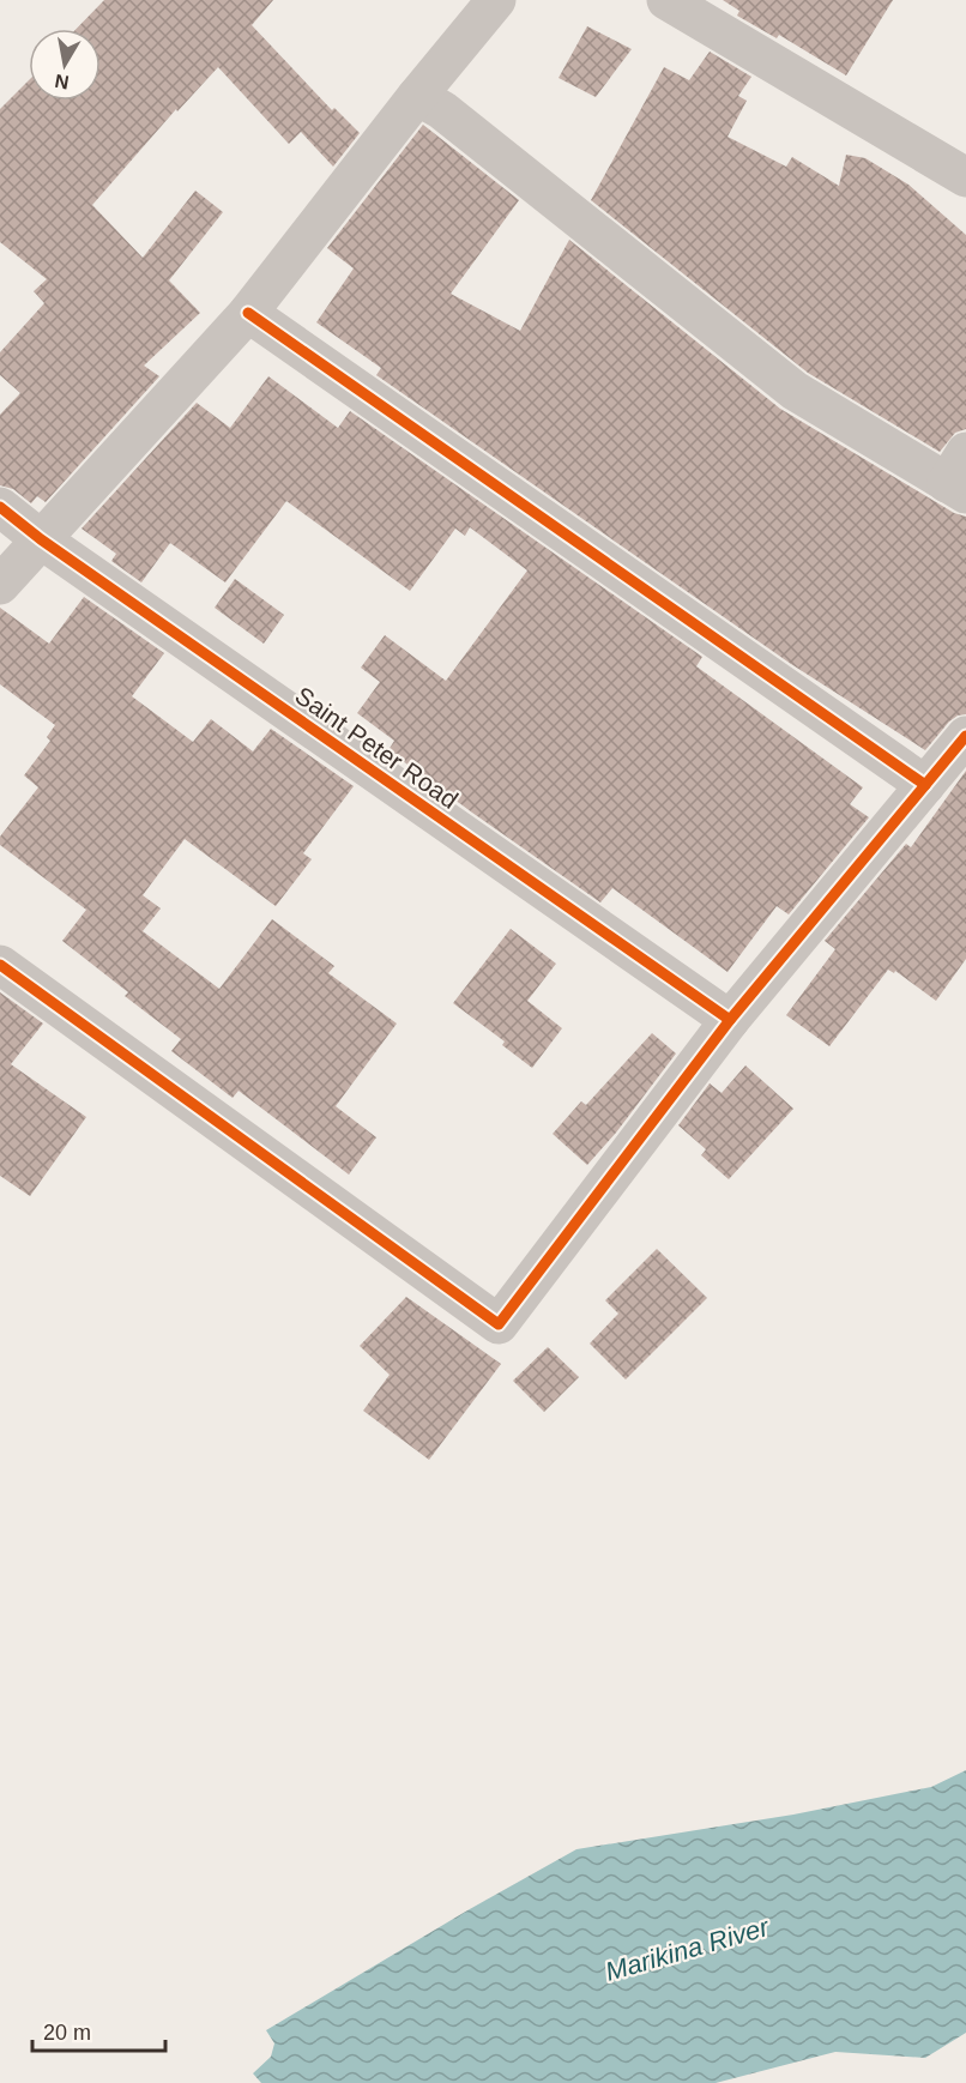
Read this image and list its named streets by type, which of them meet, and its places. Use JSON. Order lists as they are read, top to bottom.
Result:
{
  "streets": {
    "street": ["Saint Peter Road"]
  },
  "water": ["Marikina River"],
  "scale_bar": "20 m",
  "north": "bottom"
}
